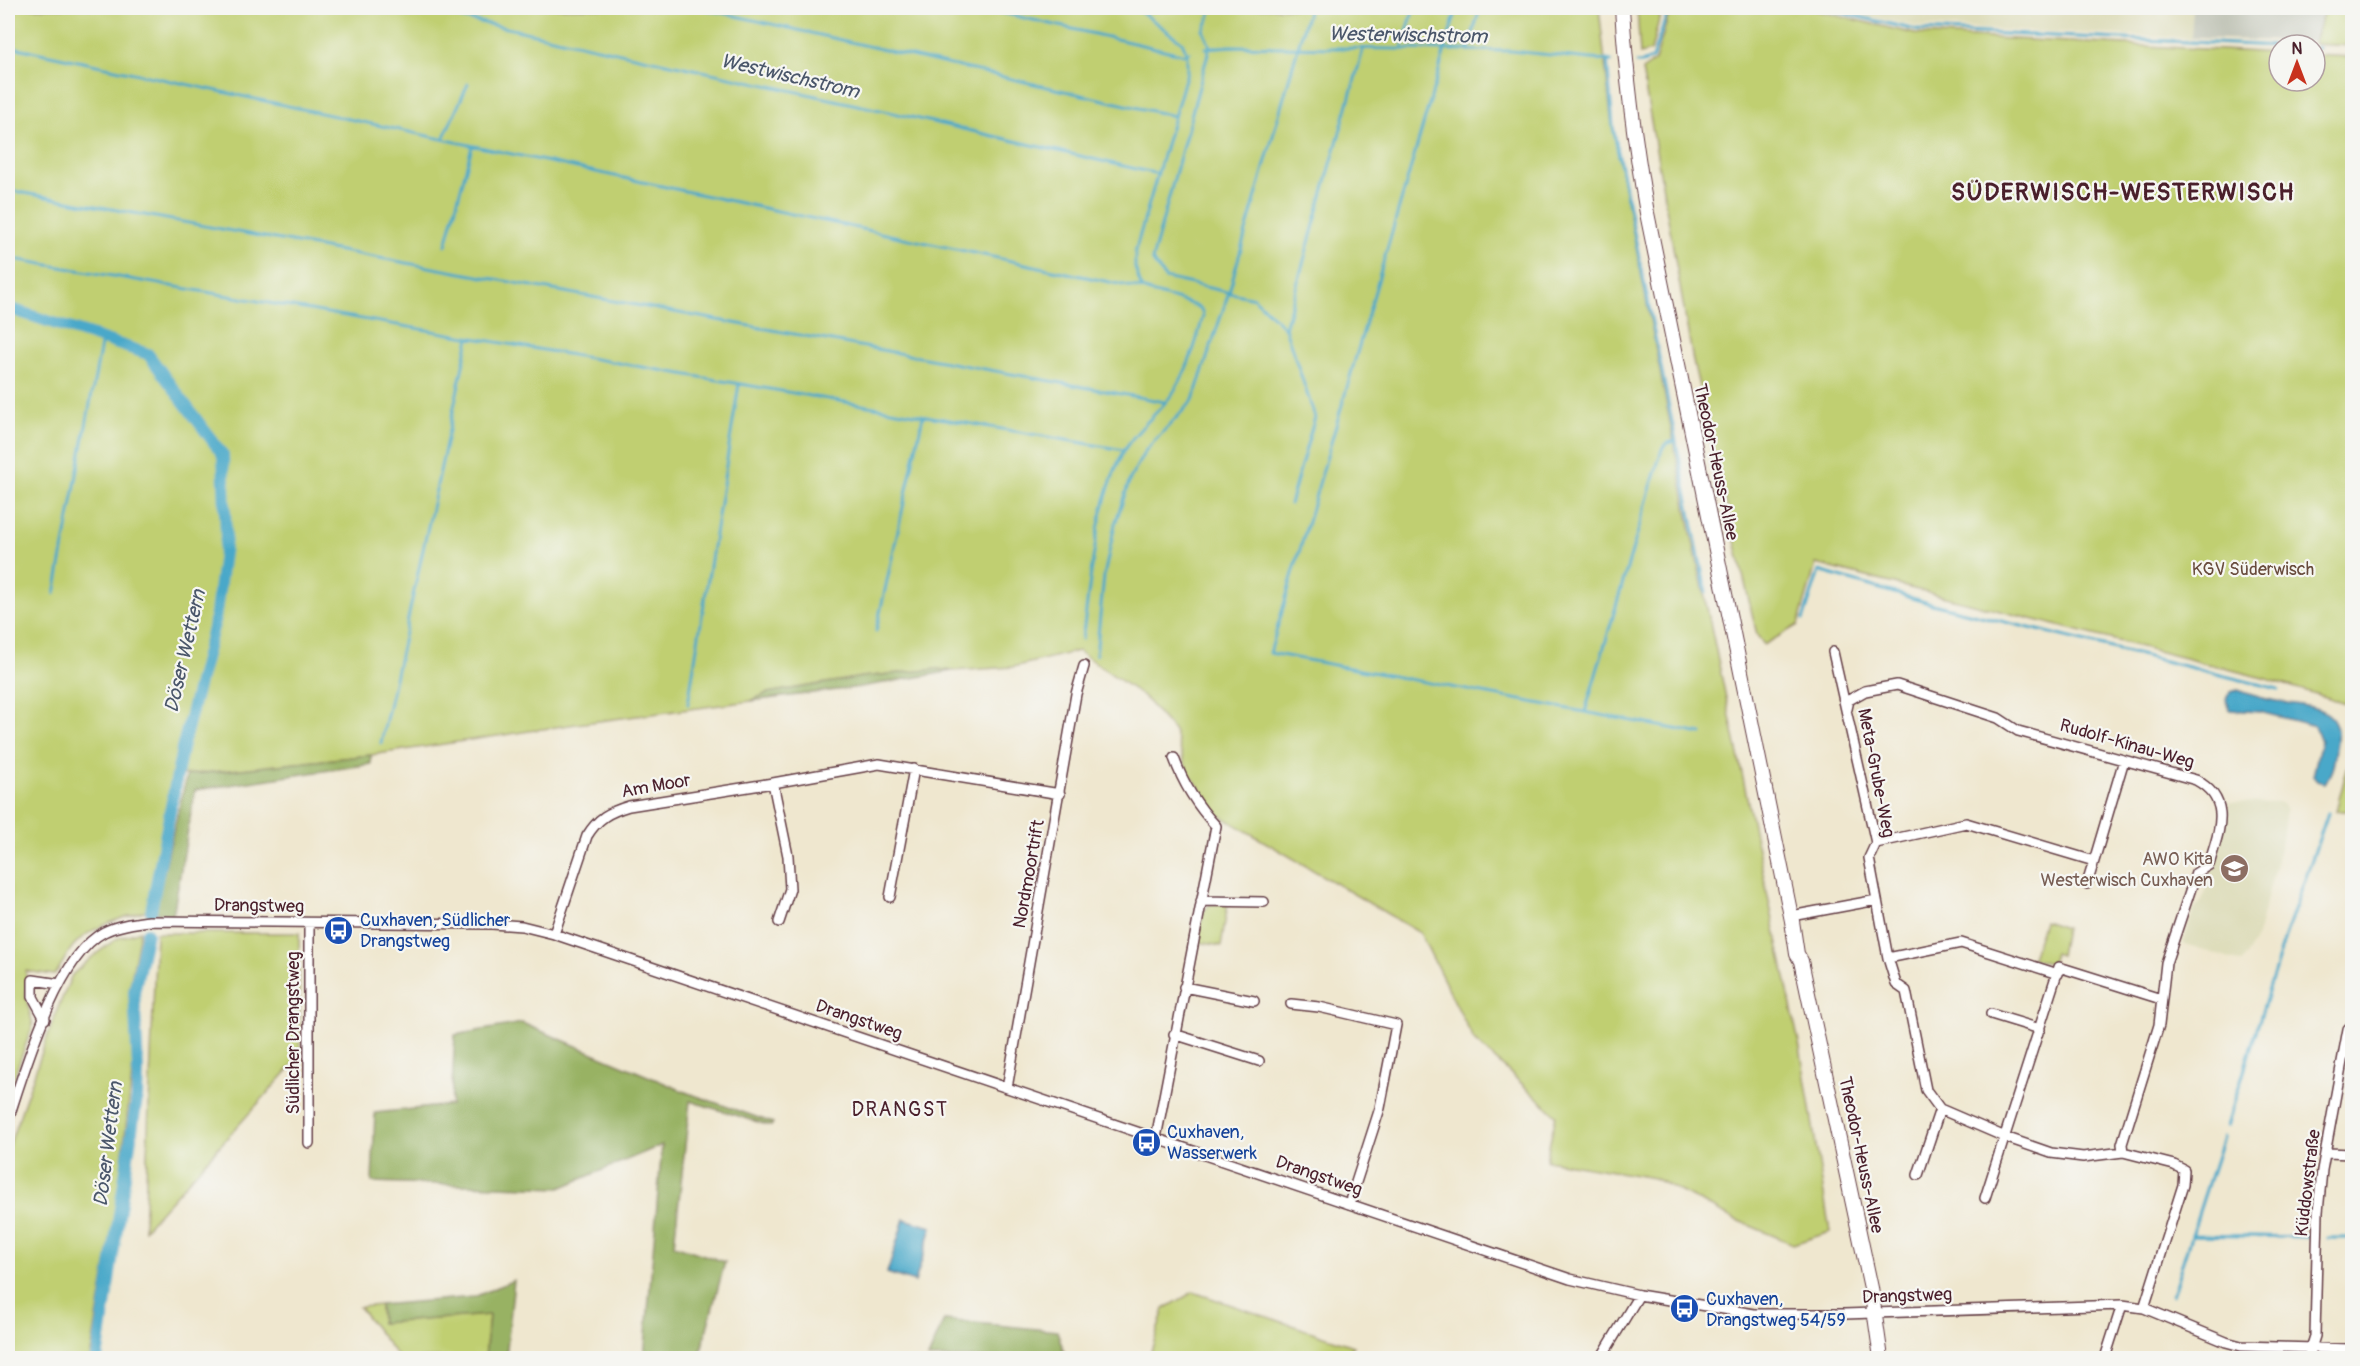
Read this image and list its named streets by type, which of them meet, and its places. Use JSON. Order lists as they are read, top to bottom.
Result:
{
  "streets": {
    "street": [
      "Theodor-Heuss-Allee",
      "Rudolf-Kinau-Weg",
      "Meta-Grube-Weg",
      "Am Moor",
      "Nordmoortrift",
      "Drangstweg",
      "Südlicher Drangstweg",
      "Küddowstraße"
    ]
  },
  "crossings": [
    ["Theodor-Heuss-Allee", "Drangstweg"],
    ["Rudolf-Kinau-Weg", "Meta-Grube-Weg"],
    ["Am Moor", "Nordmoortrift"],
    ["Am Moor", "Drangstweg"],
    ["Nordmoortrift", "Drangstweg"],
    ["Drangstweg", "Südlicher Drangstweg"],
    ["Drangstweg", "Küddowstraße"]
  ],
  "districts": ["SÜDERWISCH-WESTERWISCH", "DRANGST"],
  "water": ["Westerwischstrom", "Westwischstrom", "Döser Wettern"],
  "parks": ["KGV Süderwisch"],
  "places": {
    "school or university": ["AWO Kita Westerwisch Cuxhaven"],
    "bus stop": ["Cuxhaven, Südlicher Drangstweg", "Cuxhaven, Wasserwerk", "Cuxhaven, Drangstweg 54/59"]
  },
  "north": "top"
}
